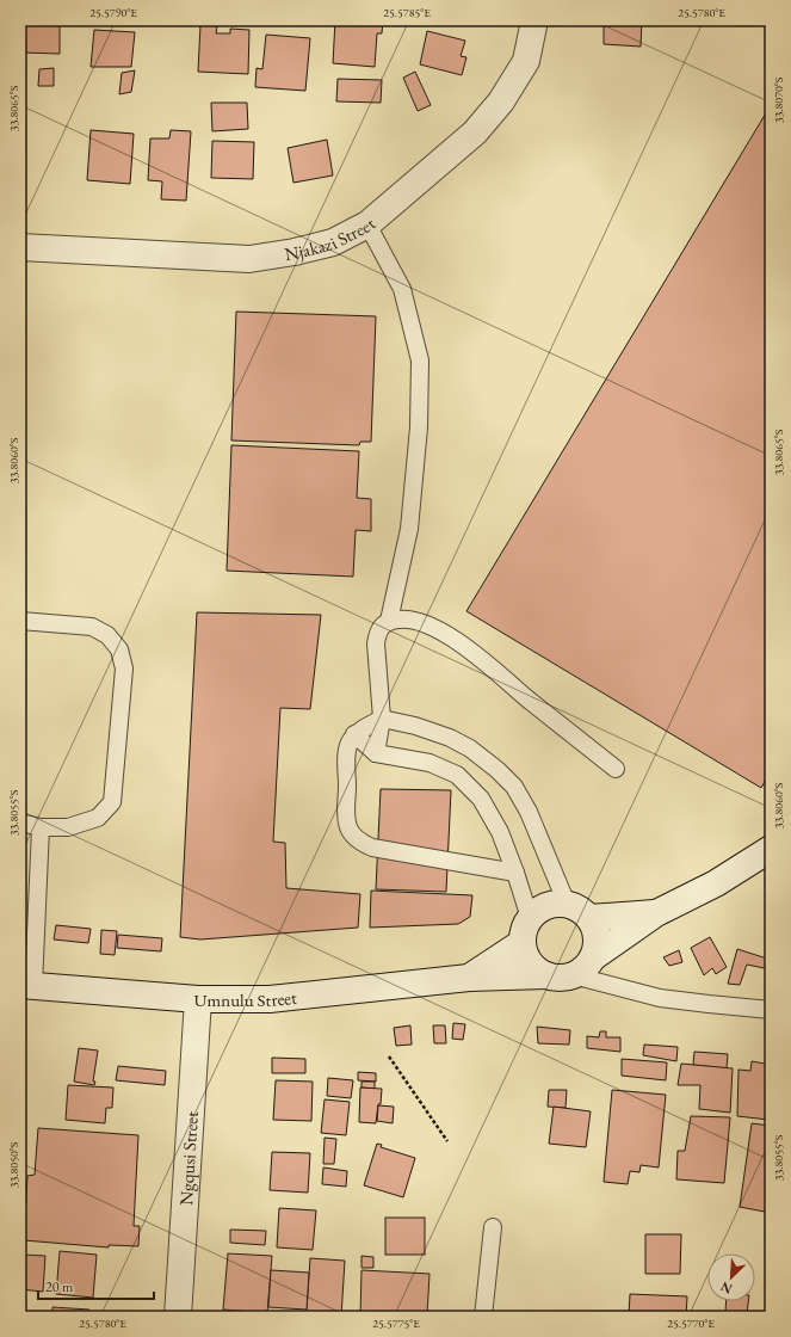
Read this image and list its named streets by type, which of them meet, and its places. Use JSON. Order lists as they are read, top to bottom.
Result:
{
  "streets": {
    "street": ["Njakazi Street", "Umnulu Street", "Ngqusi Street"]
  },
  "crossings": [
    ["Umnulu Street", "Ngqusi Street"]
  ],
  "scale_bar": "20 m",
  "north": "bottom left",
  "coordinates": [
    "25.5790°E",
    "25.5785°E",
    "25.5780°E",
    "33.8070°S",
    "33.8065°S",
    "33.8060°S",
    "33.8055°S",
    "33.8050°S",
    "25.5775°E",
    "25.5770°E"
  ]
}
